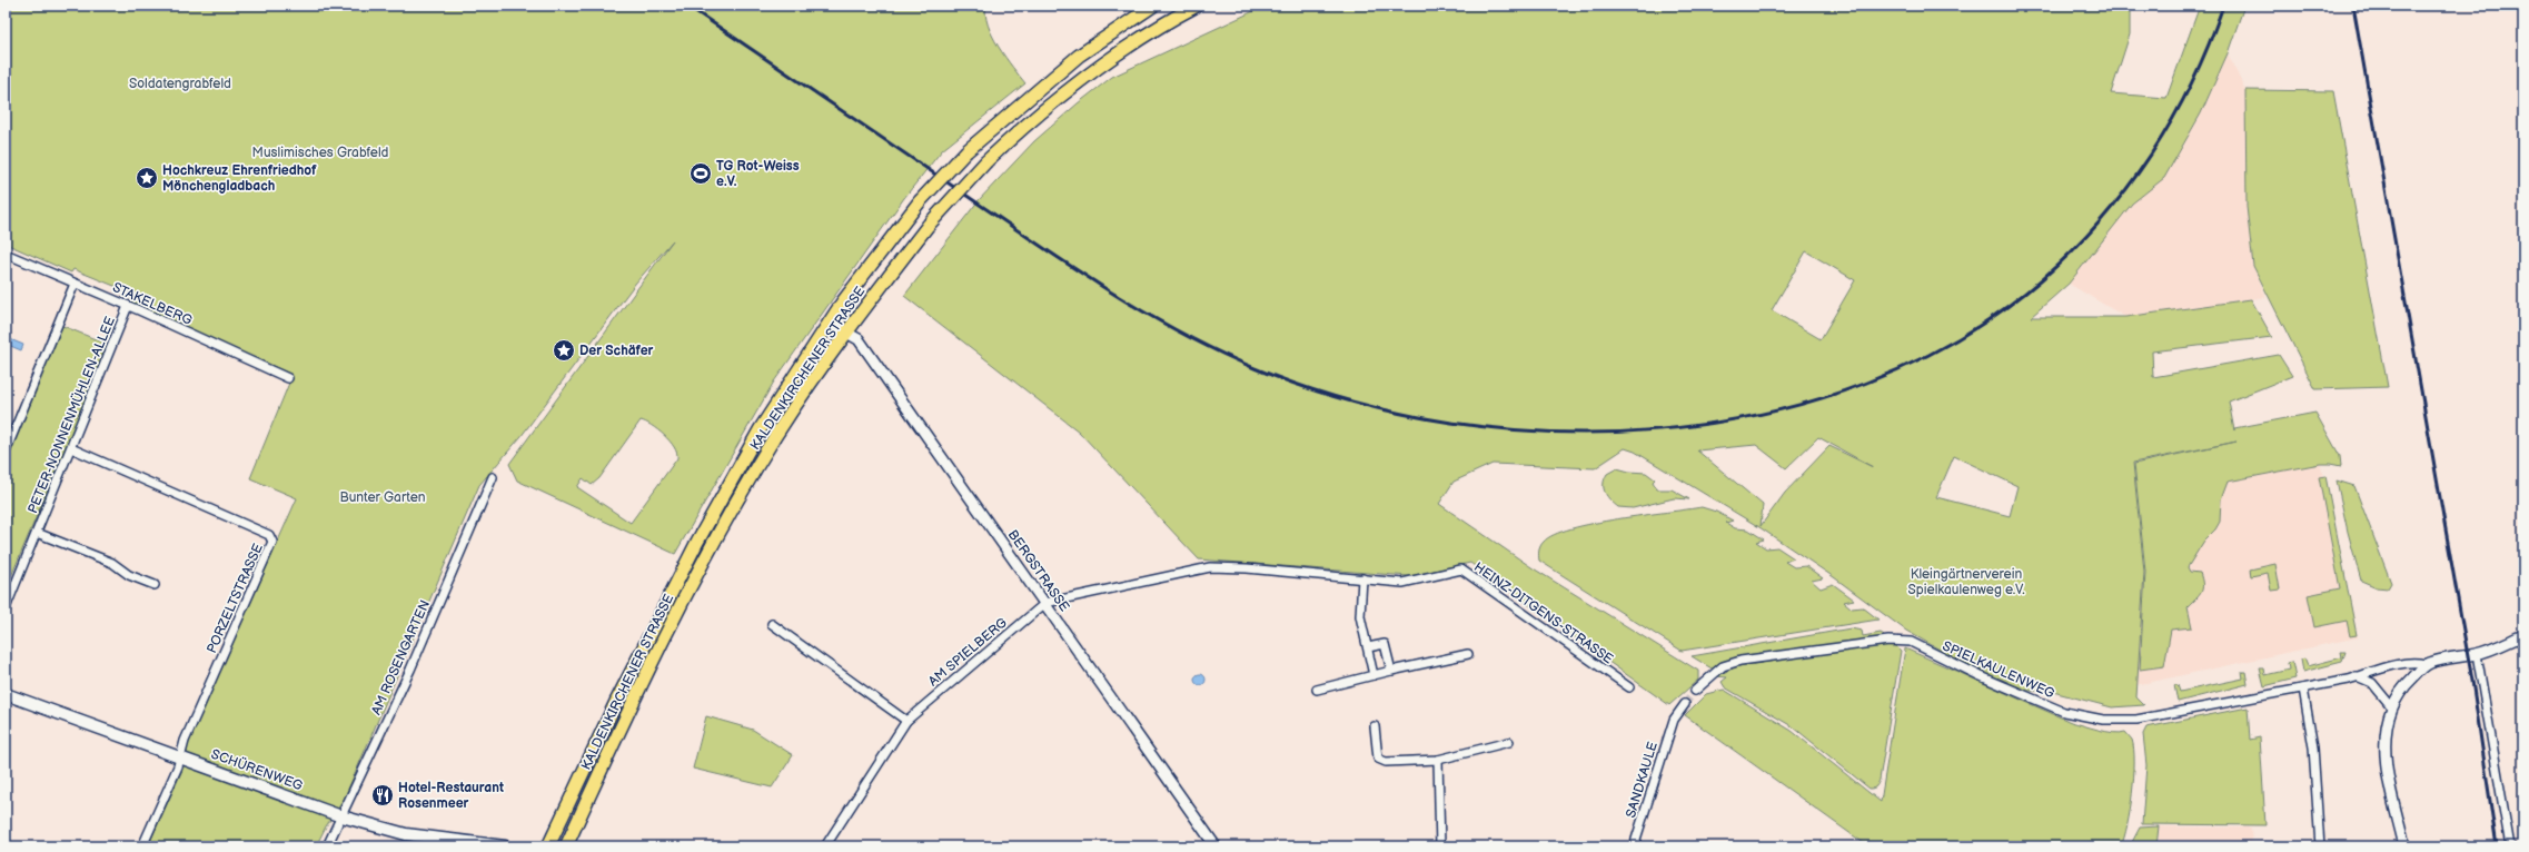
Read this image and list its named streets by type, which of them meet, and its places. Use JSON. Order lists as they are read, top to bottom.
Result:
{
  "streets": {
    "main road": ["KALDENKIRCHENER STRASSE", "SCHÜRENWEG"],
    "street": [
      "STAKELBERG",
      "PETER-NONNENMÜHLEN-ALLEE",
      "BERGSTRASSE",
      "PORZELTSTRASSE",
      "HEINZ-DITGENS-STRASSE",
      "AM SPIELBERG",
      "AM ROSENGARTEN",
      "SPIELKAULENWEG",
      "SANDKAULE"
    ]
  },
  "crossings": [
    ["STAKELBERG", "PETER-NONNENMÜHLEN-ALLEE"],
    ["KALDENKIRCHENER STRASSE", "BERGSTRASSE"],
    ["PETER-NONNENMÜHLEN-ALLEE", "PORZELTSTRASSE"],
    ["BERGSTRASSE", "HEINZ-DITGENS-STRASSE"],
    ["BERGSTRASSE", "AM SPIELBERG"],
    ["PORZELTSTRASSE", "SCHÜRENWEG"],
    ["HEINZ-DITGENS-STRASSE", "AM SPIELBERG"],
    ["AM ROSENGARTEN", "SCHÜRENWEG"]
  ],
  "parks": [
    "Soldatengrabfeld",
    "Muslimisches Grabfeld",
    "Bunter Garten",
    "Kleingärtnerverein Spielkaulenweg e.V."
  ],
  "places": {
    "sports": ["TG Rot-Weiss e.V."],
    "place": ["Hochkreuz Ehrenfriedhof Mönchengladbach", "Der Schäfer"],
    "restaurant": ["Hotel-Restaurant Rosenmeer"]
  }
}
